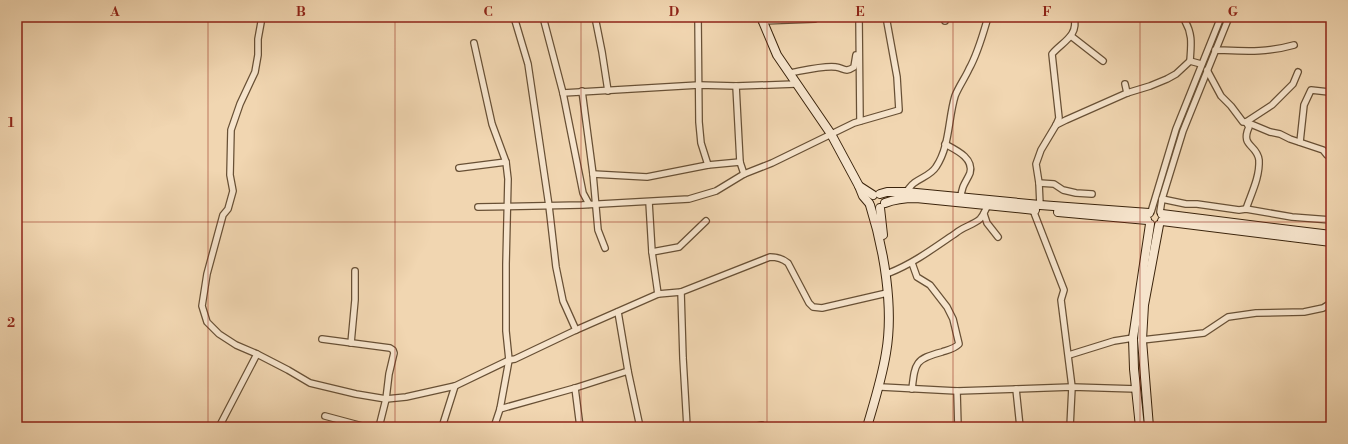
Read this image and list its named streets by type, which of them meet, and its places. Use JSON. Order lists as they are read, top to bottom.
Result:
{
  "grid": {
    "columns": [
      "A",
      "B",
      "C",
      "D",
      "E",
      "F",
      "G"
    ],
    "rows": ["1", "2"]
  }
}
